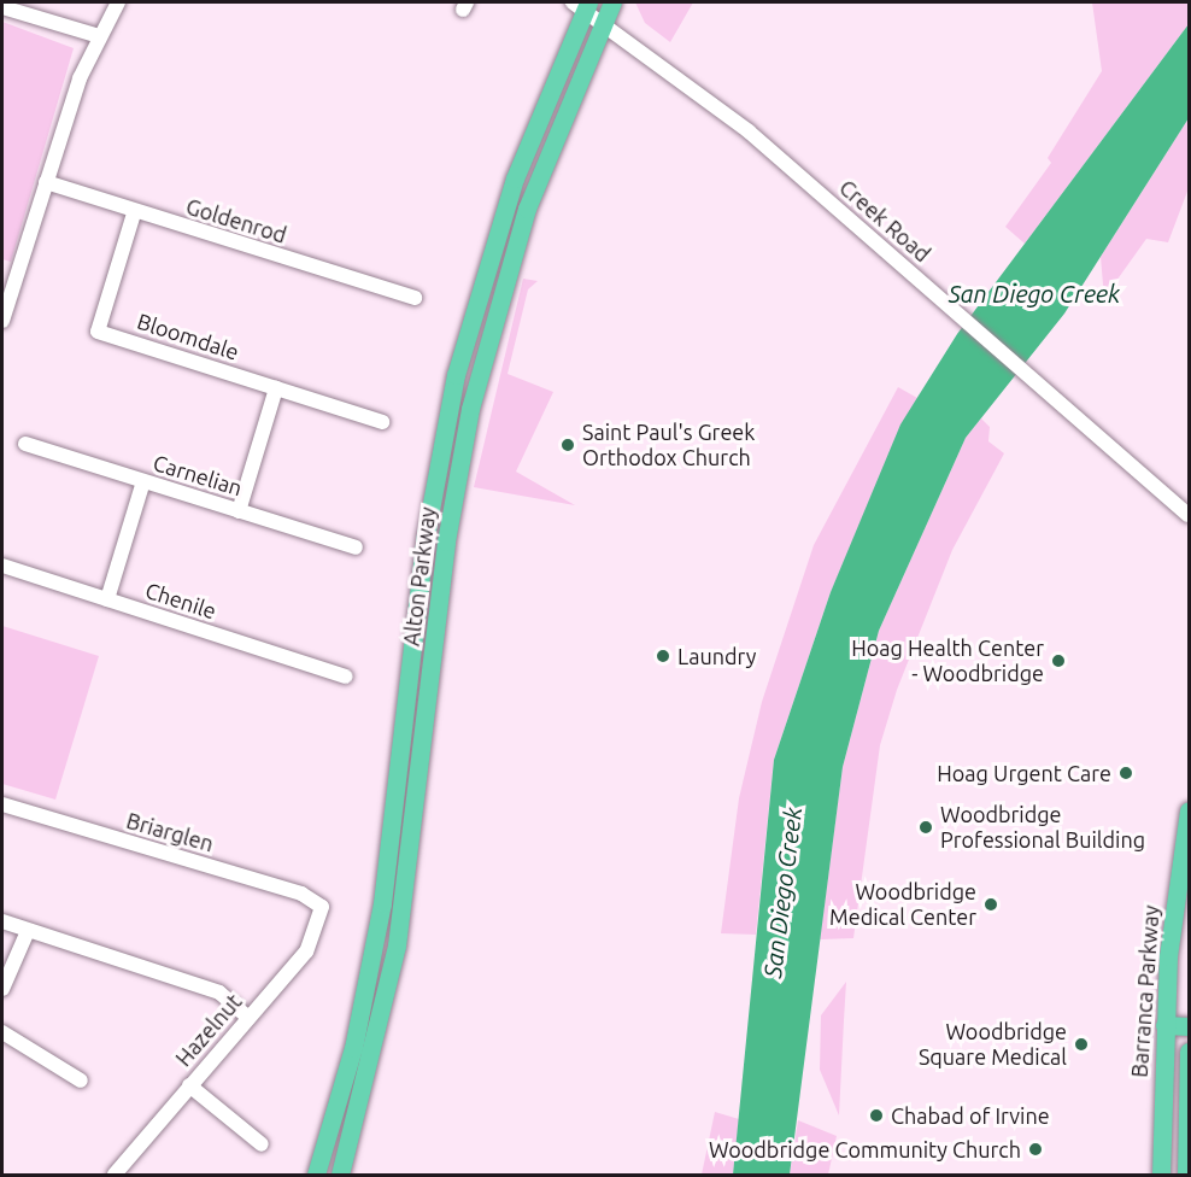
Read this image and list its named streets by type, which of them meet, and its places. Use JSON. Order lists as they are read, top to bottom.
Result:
{
  "streets": {
    "main road": ["Alton Parkway", "Barranca Parkway"],
    "street": [
      "Goldenrod",
      "Creek Road",
      "Bloomdale",
      "Carnelian",
      "Chenile",
      "Briarglen",
      "Hazelnut"
    ]
  },
  "crossings": [
    ["Goldenrod", "Bloomdale"],
    ["Creek Road", "Alton Parkway"],
    ["Briarglen", "Hazelnut"]
  ],
  "water": ["San Diego Creek"],
  "places": [
    "Saint Paul's Greek Orthodox Church",
    "Laundry",
    "Hoag Health Center - Woodbridge",
    "Hoag Urgent Care",
    "Woodbridge Professional Building",
    "Woodbridge Medical Center",
    "Woodbridge Square Medical",
    "Chabad of Irvine",
    "Woodbridge Community Church"
  ]
}
